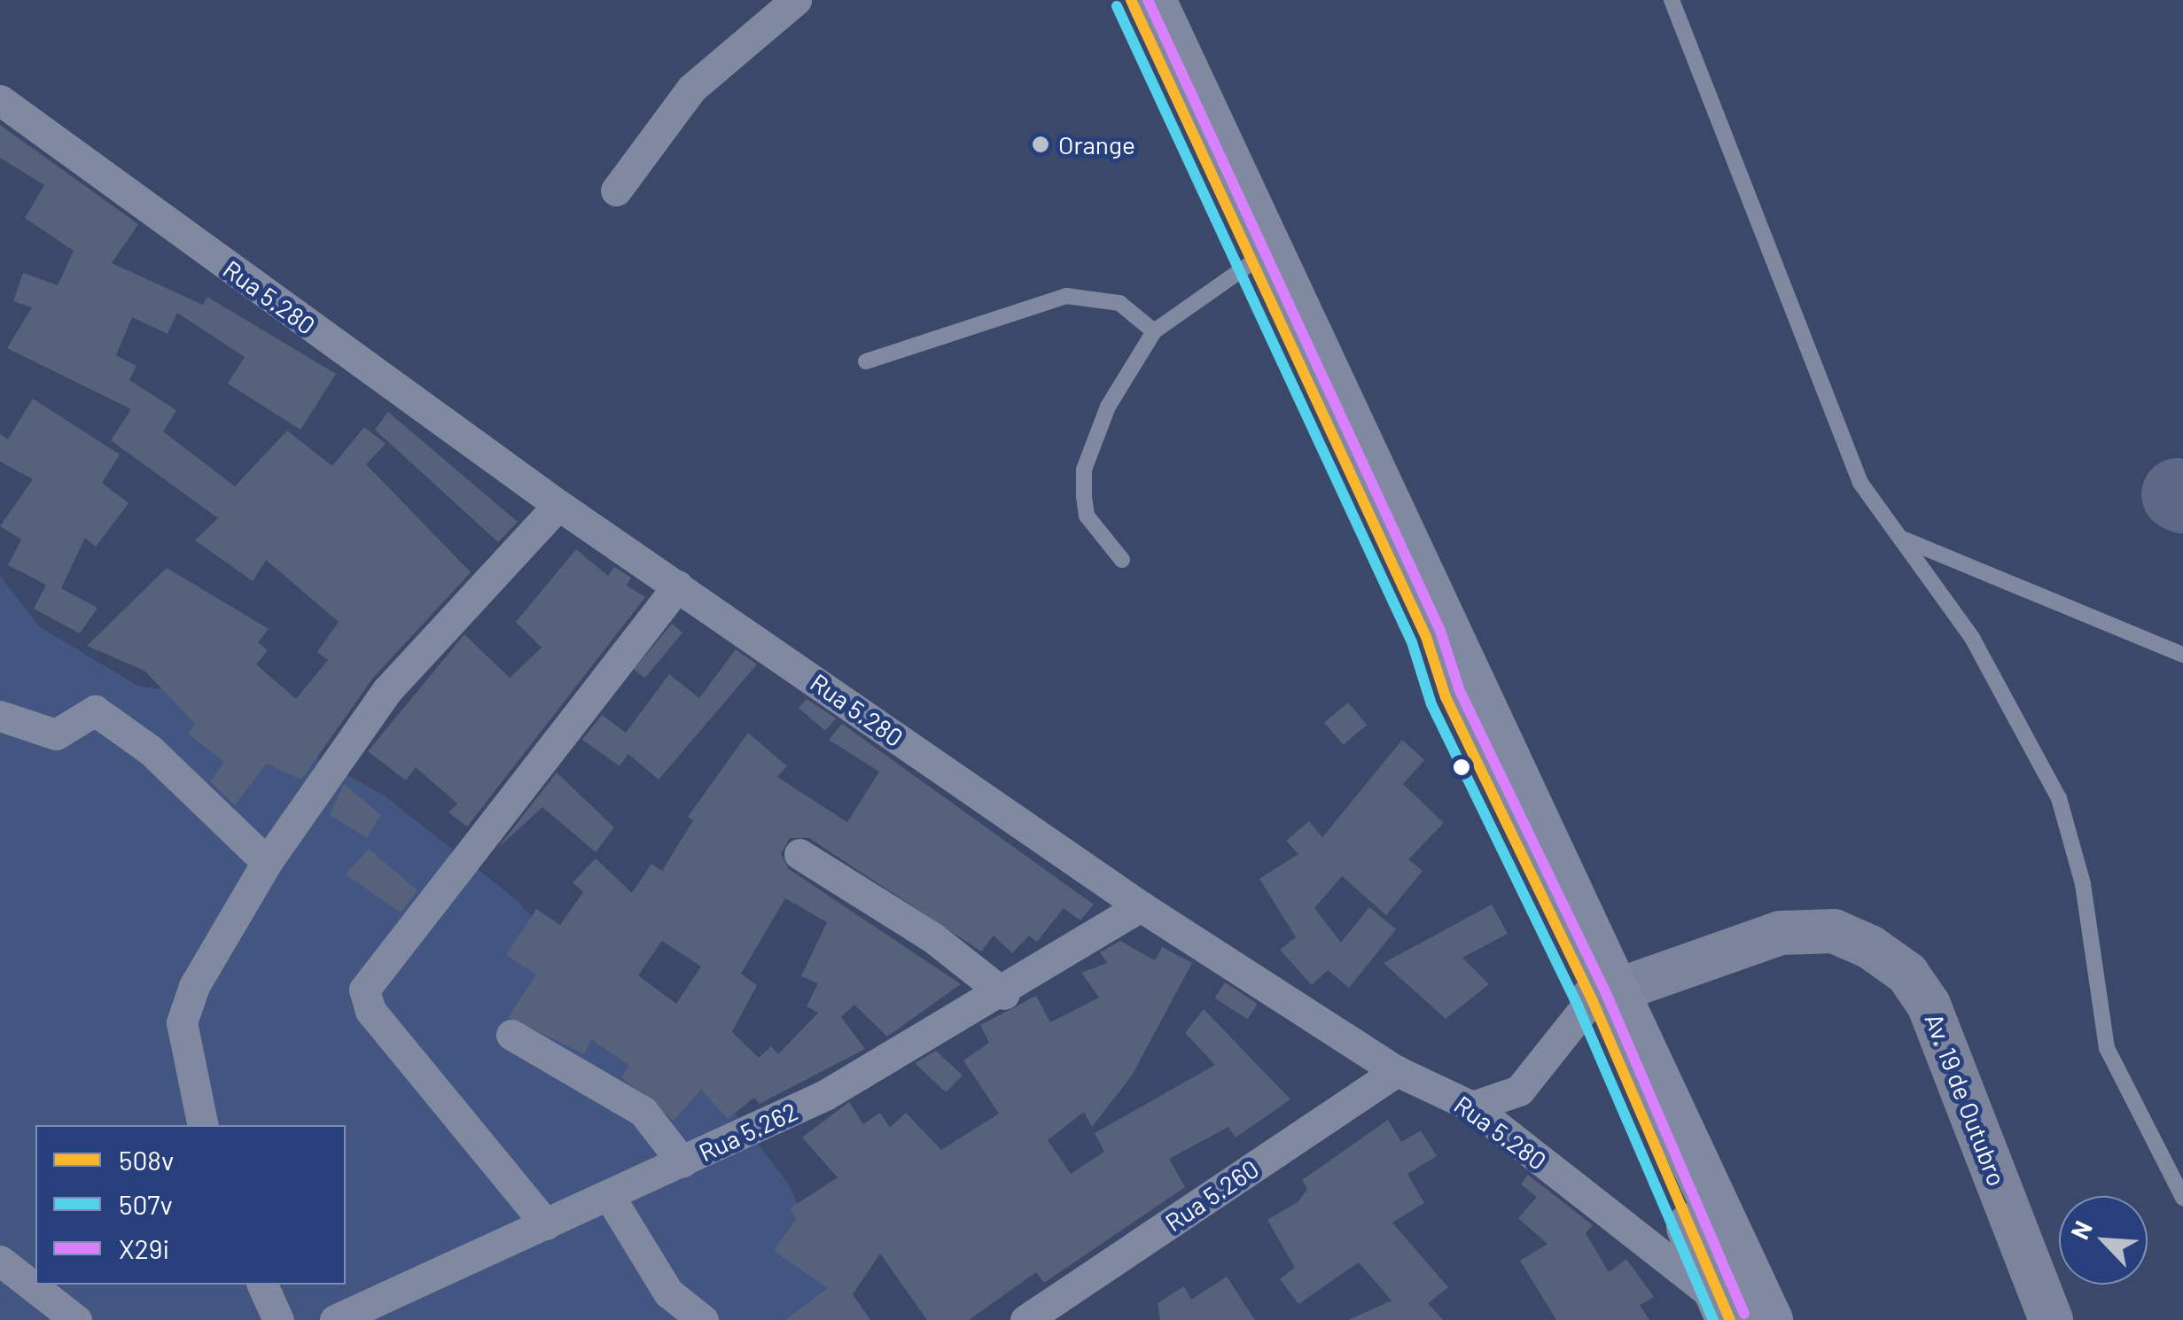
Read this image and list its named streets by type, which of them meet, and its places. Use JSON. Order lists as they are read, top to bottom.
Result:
{
  "streets": {
    "street": [
      "Rua 5.280",
      "Av. 19 de Outubro",
      "Rua 5.262",
      "Rua 5.260"
    ]
  },
  "crossings": [
    ["Rua 5.280", "Rua 5.262"],
    ["Rua 5.280", "Rua 5.260"]
  ],
  "places": ["Orange"],
  "lines": ["transit line 508v", "transit line X29i", "transit line 507v"],
  "legend": ["508v", "507v", "X29i"],
  "north": "top left"
}
